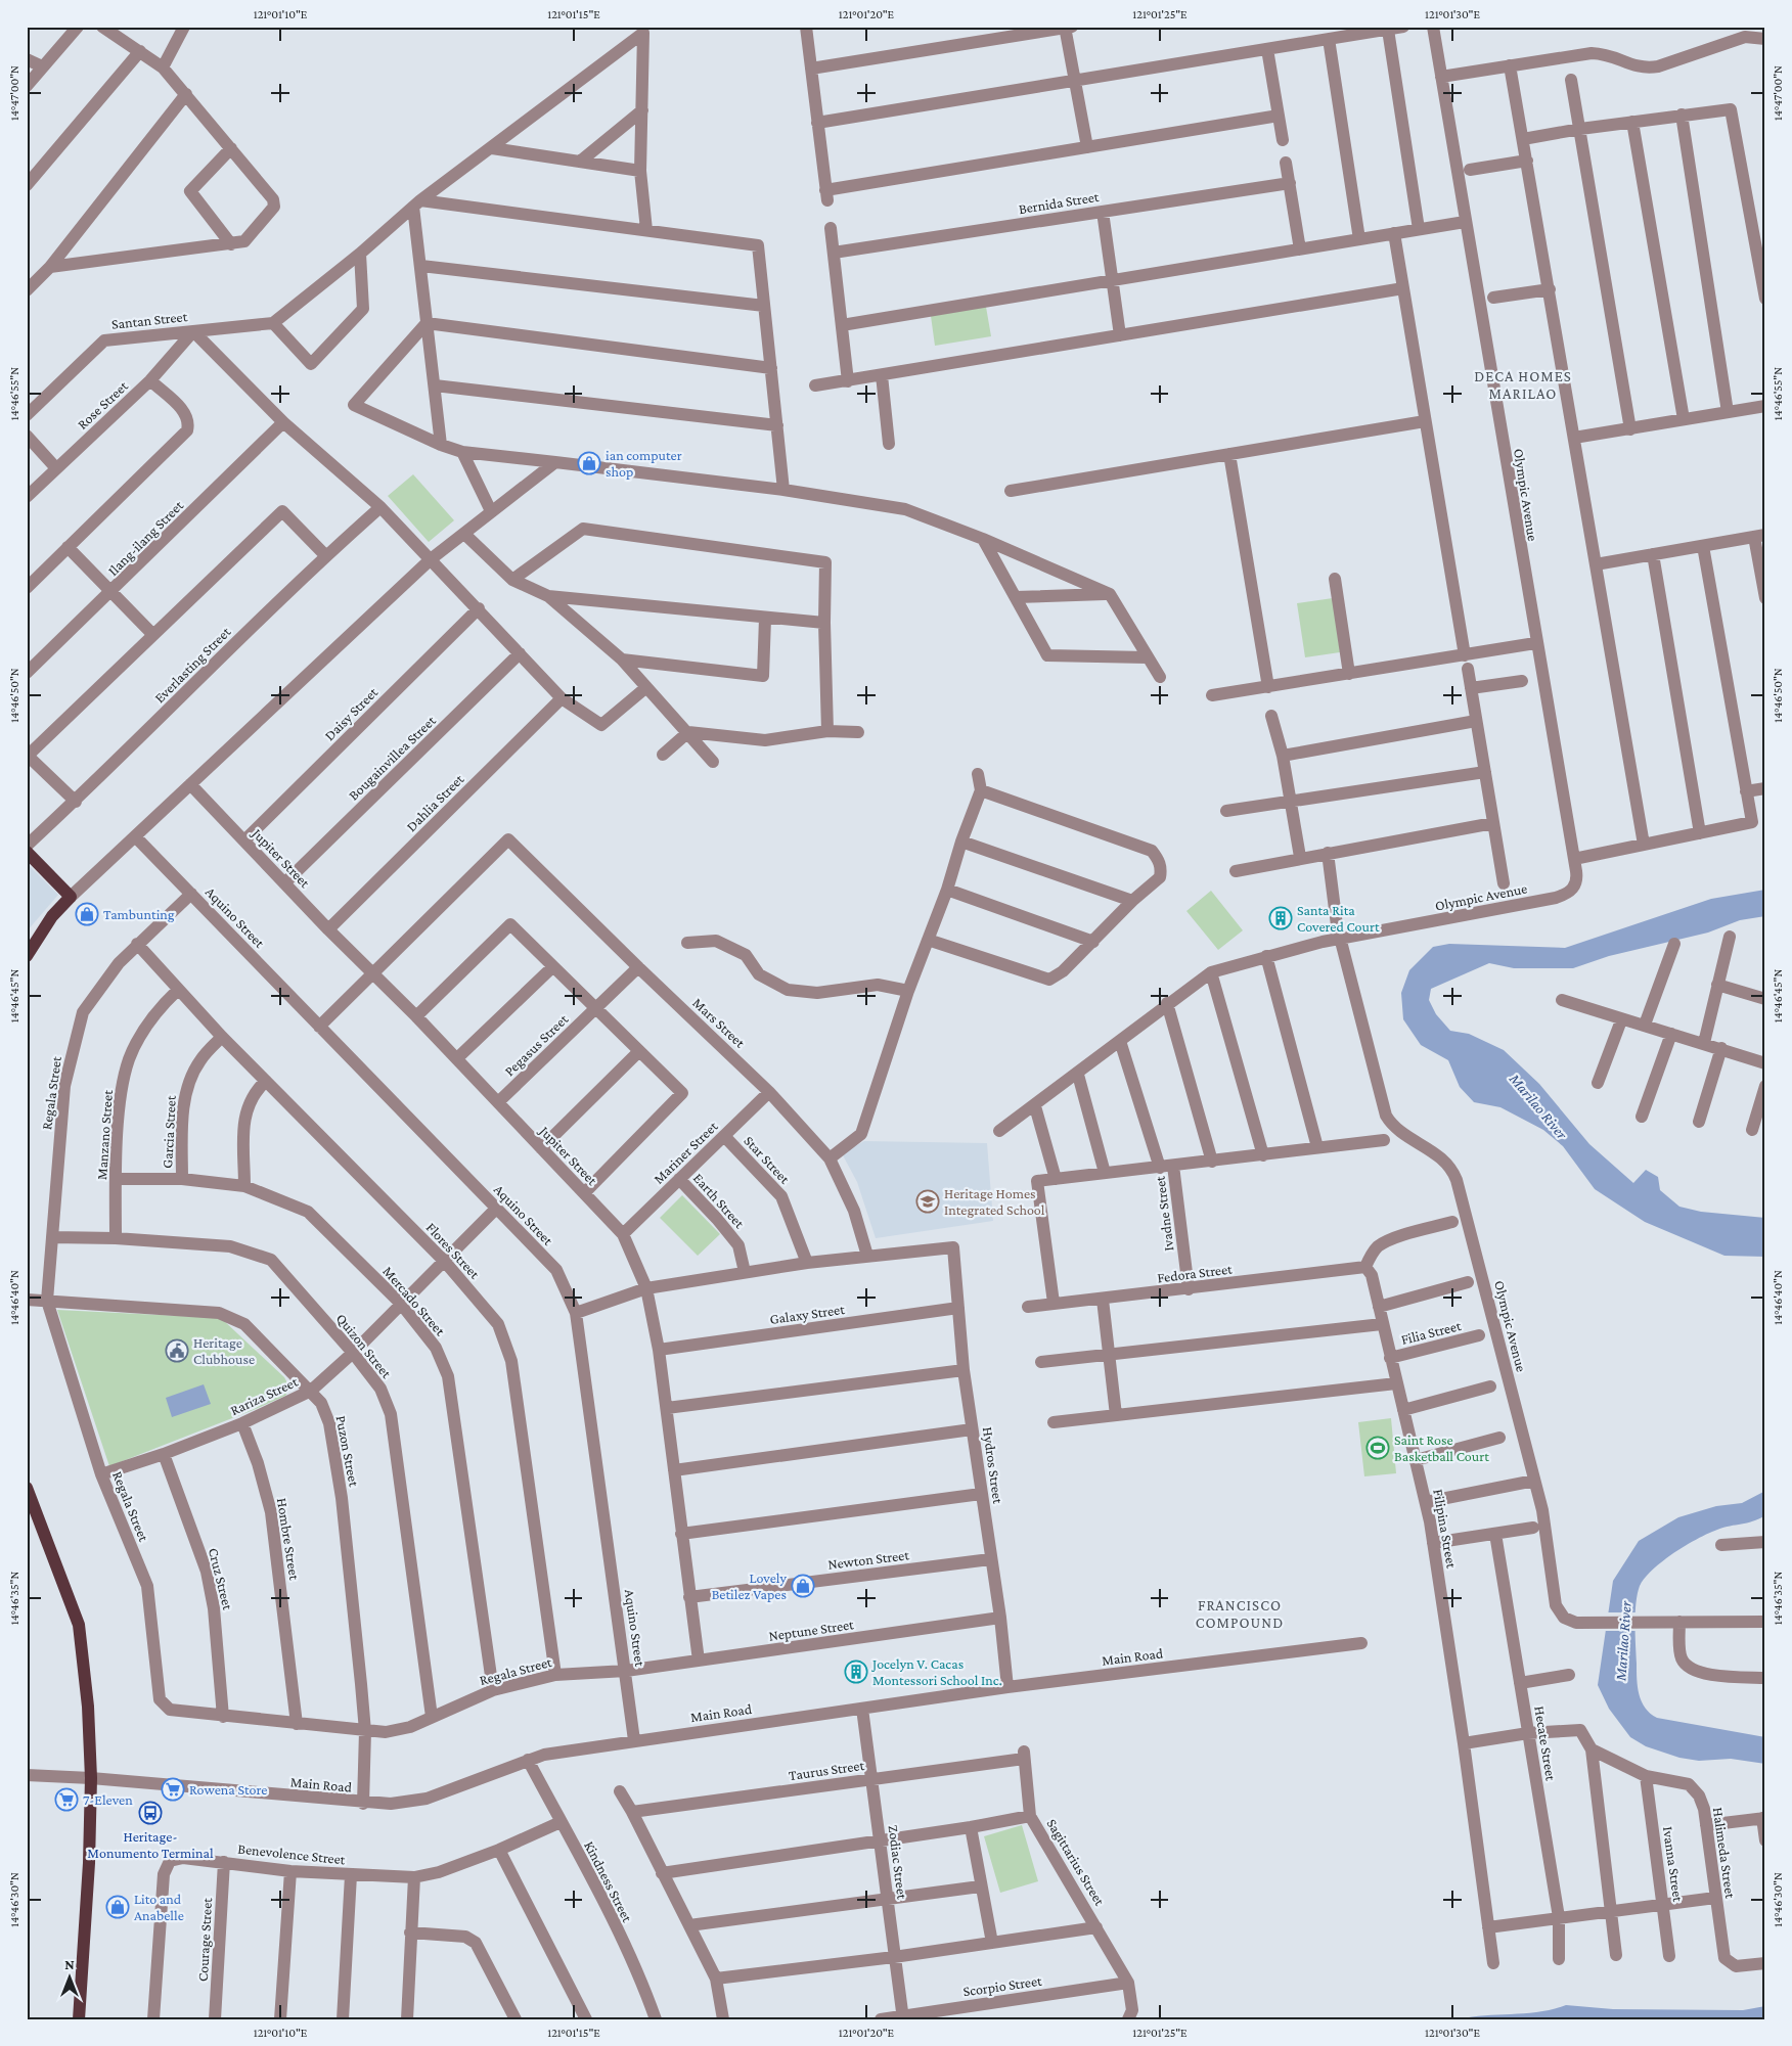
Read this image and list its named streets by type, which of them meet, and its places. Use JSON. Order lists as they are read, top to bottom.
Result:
{
  "streets": {
    "street": [
      "Bernida Street",
      "Santan Street",
      "Rose Street",
      "Olympic Avenue",
      "Ilang-ilang Street",
      "Everlasting Street",
      "Daisy Street",
      "Bougainvillea Street",
      "Dahlia Street",
      "Jupiter Street",
      "Aquino Street",
      "Mars Street",
      "Pegasus Street",
      "Regala Street",
      "Garcia Street",
      "Manzano Street",
      "Mariner Street",
      "Star Street",
      "Earth Street",
      "Ivadne Street",
      "Flores Street",
      "Fedora Street",
      "Mercado Street",
      "Galaxy Street",
      "Filia Street",
      "Quizon Street",
      "Rariza Street",
      "Puzon Street",
      "Hydros Street",
      "Filipina Street",
      "Hombre Street",
      "Newton Street",
      "Cruz Street",
      "Neptune Street",
      "Main Road",
      "Hecate Street",
      "Taurus Street",
      "Halimeda Street",
      "Benevolence Street",
      "Zodiac Street",
      "Sagittarius Street",
      "Ivanna Street",
      "Kindness Street",
      "Courage Street",
      "Scorpio Street"
    ]
  },
  "crossings": [
    ["Santan Street", "Rose Street"],
    ["Daisy Street", "Jupiter Street"],
    ["Bougainvillea Street", "Jupiter Street"],
    ["Dahlia Street", "Jupiter Street"],
    ["Jupiter Street", "Mars Street"],
    ["Jupiter Street", "Pegasus Street"],
    ["Jupiter Street", "Mariner Street"],
    ["Jupiter Street", "Galaxy Street"],
    ["Jupiter Street", "Newton Street"],
    ["Jupiter Street", "Neptune Street"],
    ["Aquino Street", "Regala Street"],
    ["Aquino Street", "Rariza Street"],
    ["Aquino Street", "Neptune Street"],
    ["Aquino Street", "Main Road"],
    ["Mars Street", "Pegasus Street"],
    ["Mars Street", "Mariner Street"],
    ["Mars Street", "Hydros Street"],
    ["Regala Street", "Flores Street"],
    ["Regala Street", "Mercado Street"],
    ["Regala Street", "Quizon Street"],
    ["Regala Street", "Rariza Street"],
    ["Regala Street", "Puzon Street"],
    ["Regala Street", "Hombre Street"],
    ["Regala Street", "Cruz Street"],
    ["Regala Street", "Neptune Street"],
    ["Garcia Street", "Flores Street"],
    ["Garcia Street", "Mercado Street"],
    ["Manzano Street", "Flores Street"],
    ["Manzano Street", "Mercado Street"],
    ["Manzano Street", "Quizon Street"],
    ["Mariner Street", "Star Street"],
    ["Mariner Street", "Earth Street"],
    ["Ivadne Street", "Fedora Street"],
    ["Flores Street", "Rariza Street"],
    ["Fedora Street", "Filipina Street"],
    ["Mercado Street", "Rariza Street"],
    ["Galaxy Street", "Hydros Street"],
    ["Filia Street", "Filipina Street"],
    ["Quizon Street", "Rariza Street"],
    ["Rariza Street", "Puzon Street"],
    ["Rariza Street", "Hombre Street"],
    ["Rariza Street", "Cruz Street"],
    ["Puzon Street", "Main Road"],
    ["Hydros Street", "Newton Street"],
    ["Hydros Street", "Neptune Street"],
    ["Hydros Street", "Main Road"],
    ["Filipina Street", "Halimeda Street"],
    ["Main Road", "Zodiac Street"],
    ["Main Road", "Kindness Street"],
    ["Hecate Street", "Halimeda Street"],
    ["Taurus Street", "Zodiac Street"],
    ["Taurus Street", "Sagittarius Street"],
    ["Halimeda Street", "Ivanna Street"],
    ["Benevolence Street", "Kindness Street"],
    ["Benevolence Street", "Courage Street"],
    ["Zodiac Street", "Scorpio Street"],
    ["Sagittarius Street", "Scorpio Street"]
  ],
  "districts": ["DECA HOMES MARILAO", "FRANCISCO COMPOUND"],
  "water": ["Marilao River"],
  "places": {
    "shop": [
      "ian computer shop",
      "Tambunting",
      "Lovely Betilez Vapes",
      "Lito and Anabelle"
    ],
    "building": ["Santa Rita Covered Court", "Jocelyn V. Cacas Montessori School Inc."],
    "school or university": ["Heritage Homes Integrated School"],
    "public building": ["Heritage Clubhouse"],
    "sports": ["Saint Rose Basketball Court"],
    "supermarket": ["Rowena Store", "7-Eleven"],
    "bus stop": ["Heritage- Monumento Terminal"]
  },
  "north": "top",
  "coordinates": [
    "121°01'10\"E",
    "121°01'15\"E",
    "121°01'20\"E",
    "121°01'25\"E",
    "121°01'30\"E",
    "14°47'00\"N",
    "14°46'55\"N",
    "14°46'50\"N",
    "14°46'45\"N",
    "14°46'40\"N",
    "14°46'35\"N",
    "14°46'30\"N"
  ]
}
